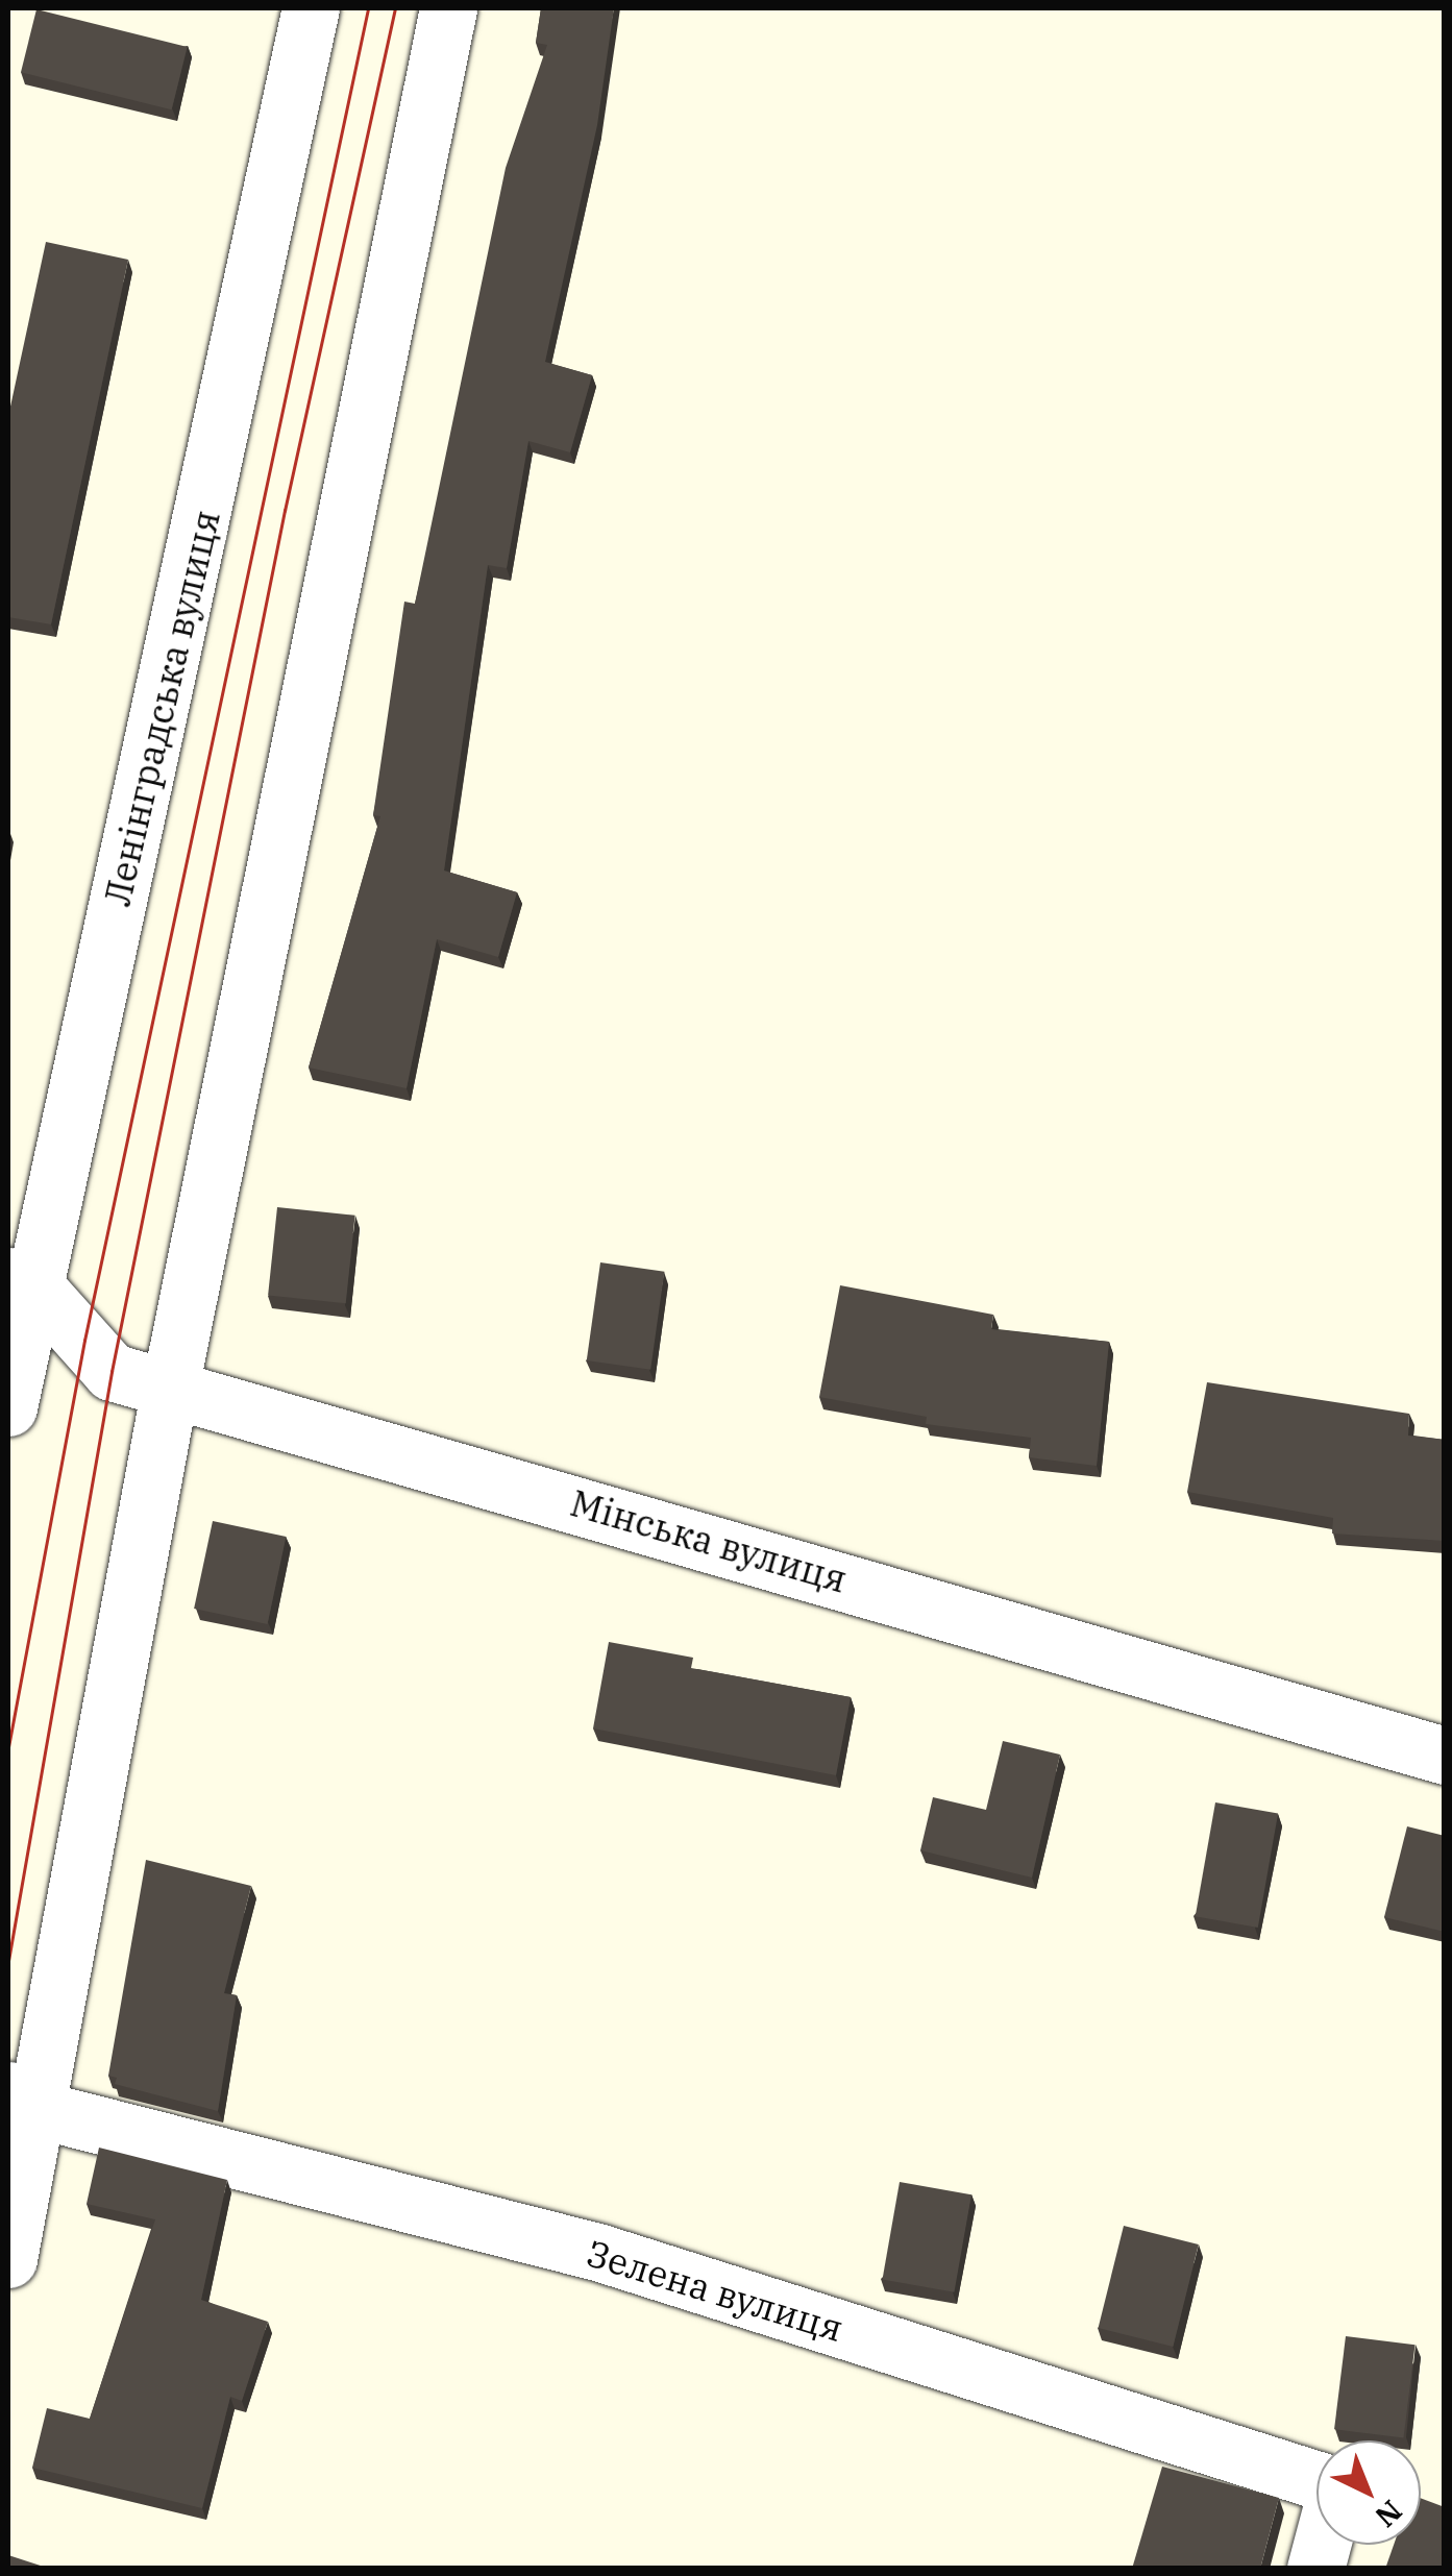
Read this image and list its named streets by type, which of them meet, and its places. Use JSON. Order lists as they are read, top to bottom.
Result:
{
  "streets": {
    "street": ["Ленінградська вулиця", "Мінська вулиця", "Зелена вулиця"]
  },
  "crossings": [
    ["Ленінградська вулиця", "Мінська вулиця"]
  ],
  "north": "bottom right"
}
